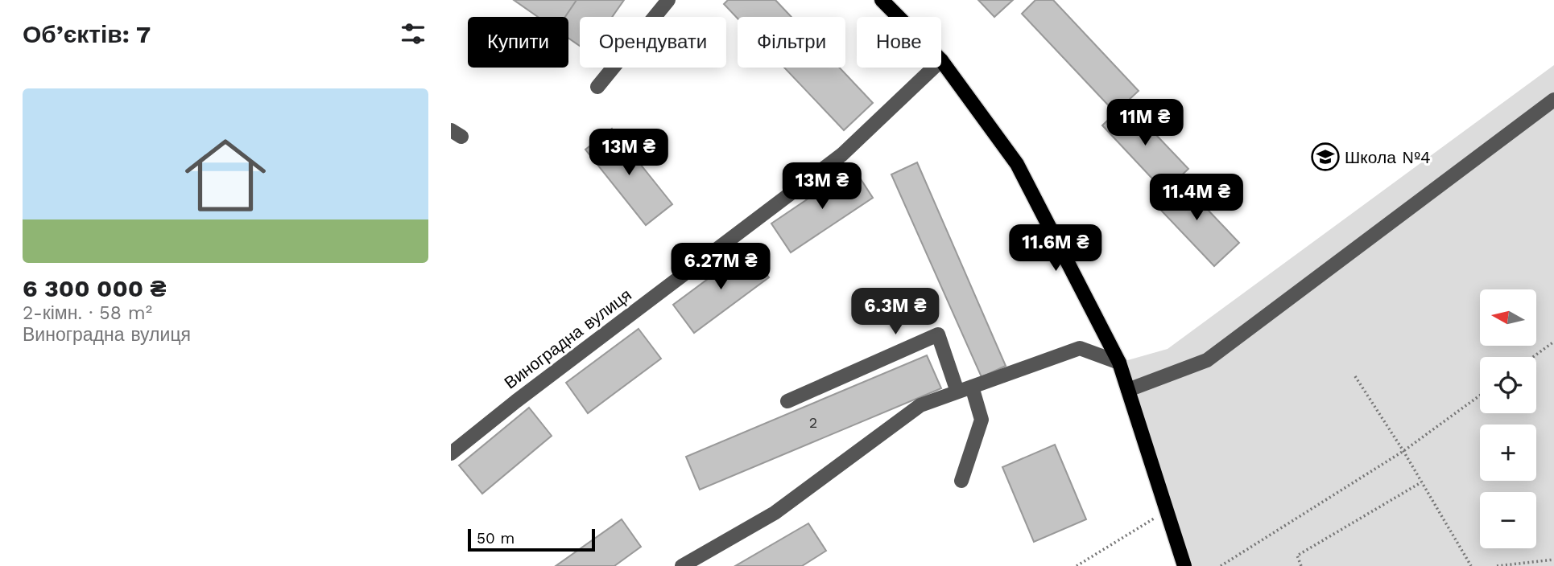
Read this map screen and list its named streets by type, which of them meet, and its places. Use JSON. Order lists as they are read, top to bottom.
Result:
{
  "streets": {
    "street": ["Виноградна вулиця"]
  },
  "places": {
    "school or university": ["Школа №4"]
  },
  "house_numbers": ["2"],
  "scale_bar": "50 m",
  "north": "left",
  "page": {
    "heading": "Об’єктів: 7",
    "chip": [
      "Купити",
      "Орендувати",
      "Фільтри",
      "Нове"
    ],
    "list": [
      {
        "name": "6 300 000 ₴",
        "note": "2-кімн. · 58 m² · Виноградна вулиця"
      }
    ],
    "price": [
      "11M ₴",
      "13M ₴",
      "13M ₴",
      "11.4M ₴",
      "11.6M ₴",
      "6.27M ₴",
      "6.3M ₴"
    ],
    "map_buttons": ["+", "−"],
    "scale": "50 m"
  }
}
